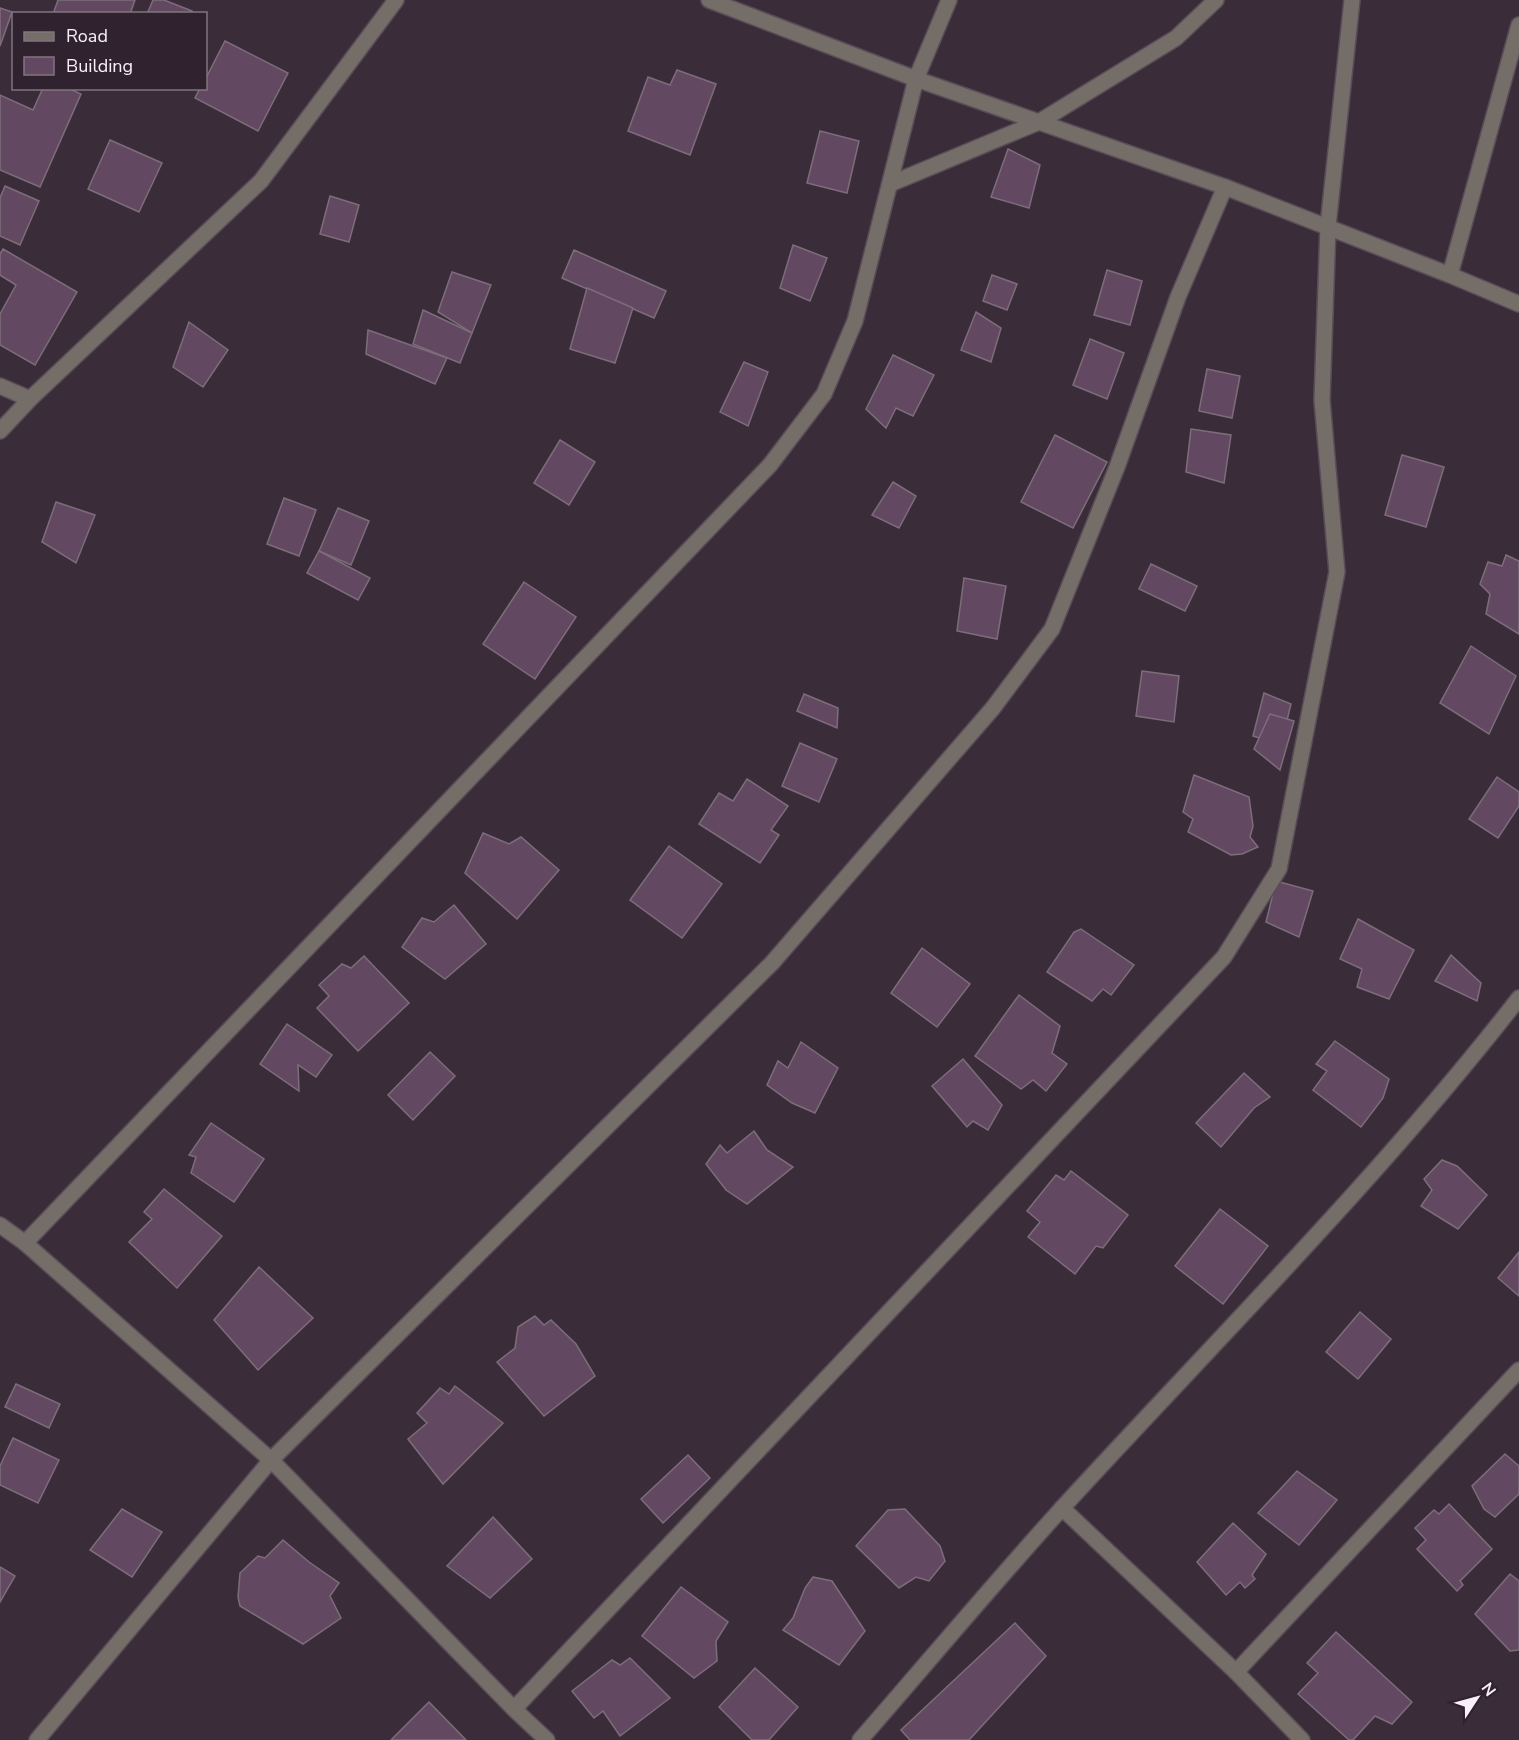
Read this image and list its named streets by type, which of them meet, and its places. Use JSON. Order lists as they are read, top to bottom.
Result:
{
  "legend": ["Road", "Building"],
  "north": "top right"
}
